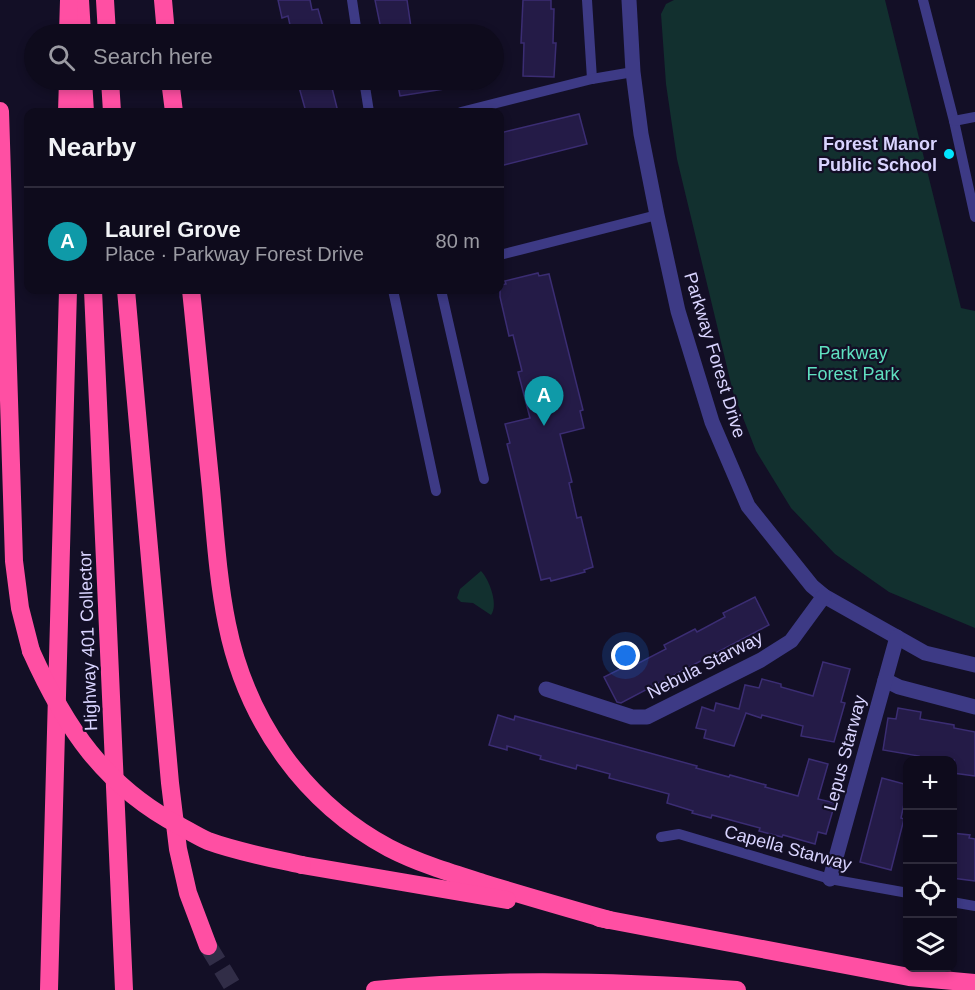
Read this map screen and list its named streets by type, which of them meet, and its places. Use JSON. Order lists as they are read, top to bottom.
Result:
{
  "streets": {
    "highway": ["Highway 401 Collector"],
    "street": ["Parkway Forest Drive", "Nebula Starway", "Lepus Starway"],
    "lane": ["Capella Starway"]
  },
  "crossings": [
    ["Parkway Forest Drive", "Nebula Starway"],
    ["Parkway Forest Drive", "Lepus Starway"],
    ["Lepus Starway", "Capella Starway"]
  ],
  "parks": ["Parkway Forest Park"],
  "places": ["Forest Manor Public School"],
  "page": {
    "search": "Search here",
    "heading": "Nearby",
    "list": [
      {
        "mark": "A",
        "name": "Laurel Grove",
        "note": "Place · Parkway Forest Drive",
        "value": "80 m"
      }
    ],
    "pins": "A",
    "map_buttons": ["+", "−"]
  }
}
